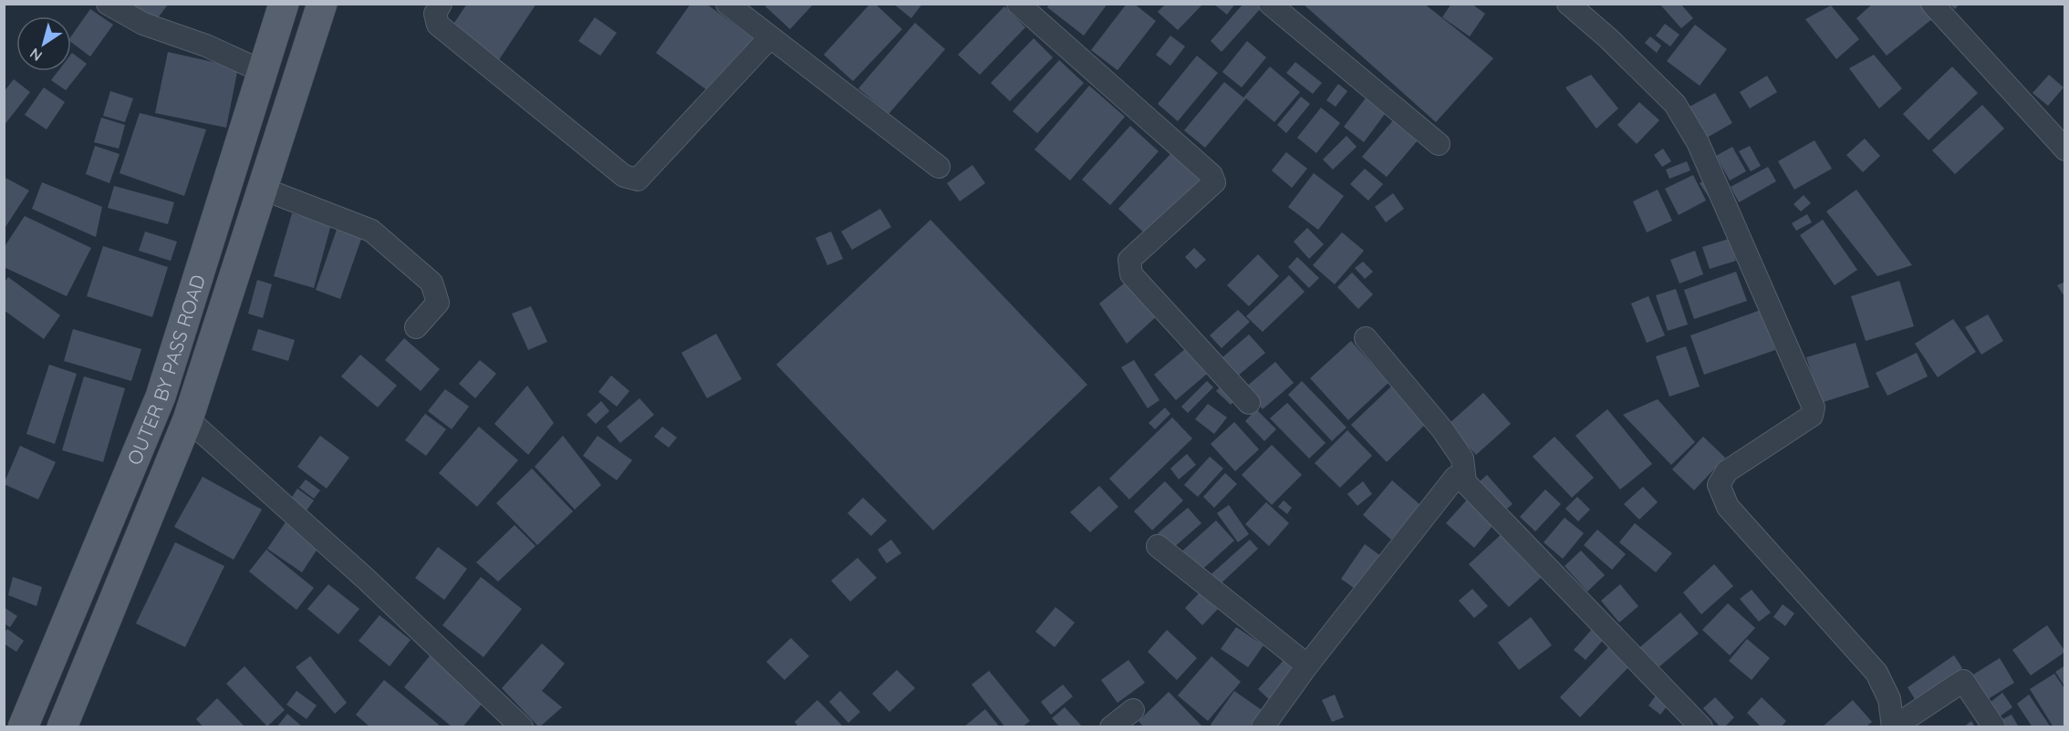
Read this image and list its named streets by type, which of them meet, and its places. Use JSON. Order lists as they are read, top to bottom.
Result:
{
  "streets": {
    "main road": ["OUTER BY PASS ROAD"]
  },
  "north": "bottom left"
}
